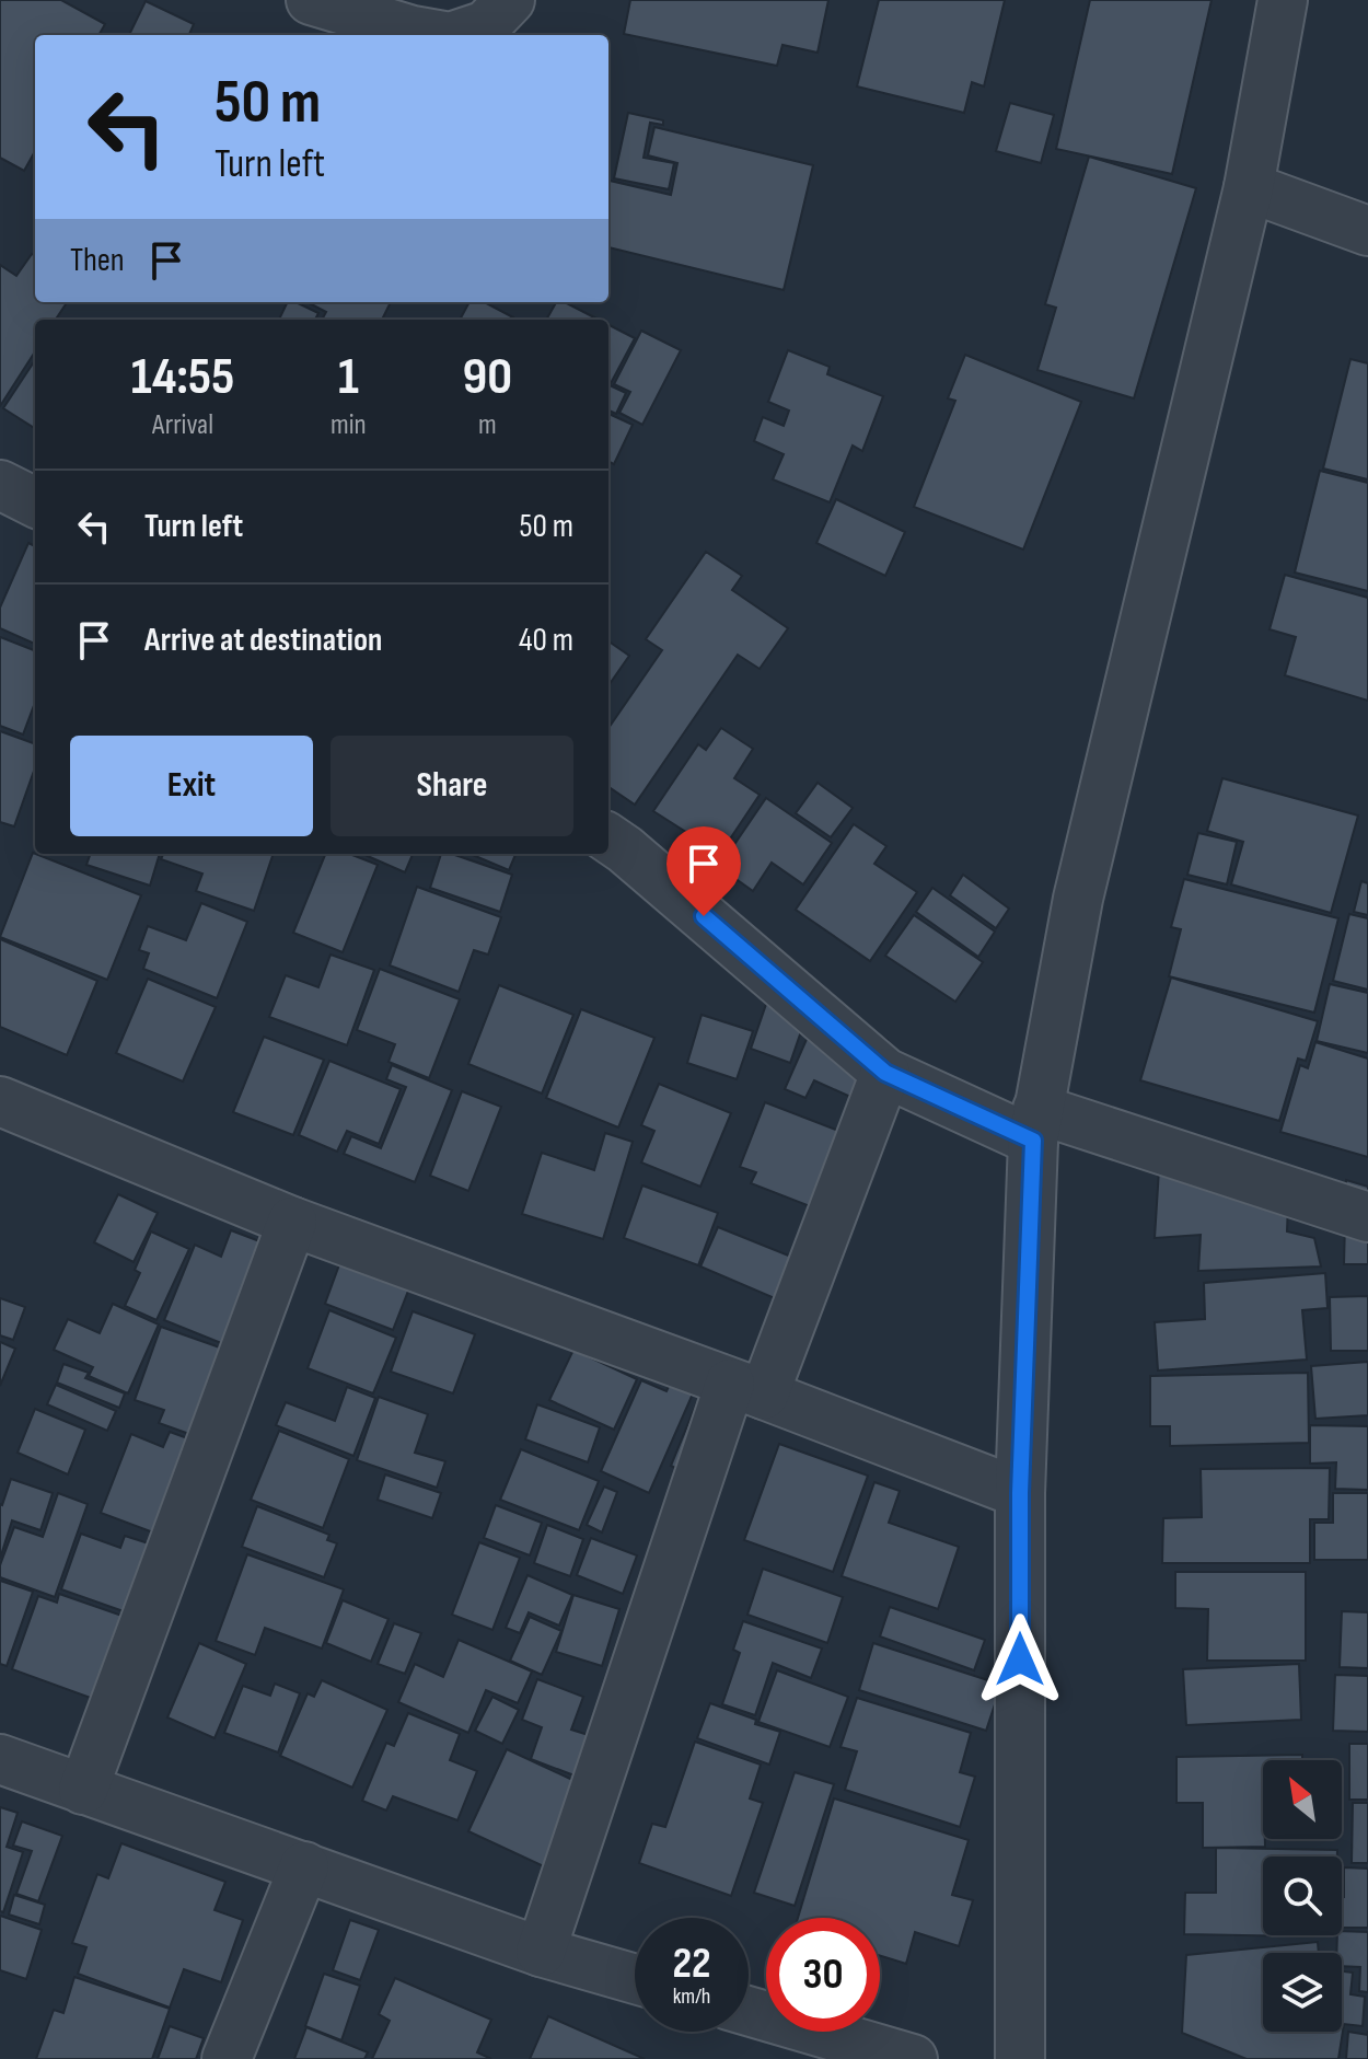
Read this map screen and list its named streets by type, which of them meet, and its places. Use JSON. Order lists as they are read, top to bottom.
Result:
{
  "north": "top left",
  "page": {
    "turn": ["50 m", "Turn left"],
    "then": "Then",
    "eta": [
      "14:55",
      "Arrival",
      "1",
      "min",
      "90",
      "m"
    ],
    "list": [
      {
        "name": "Turn left",
        "value": "50 m"
      },
      {
        "name": "Arrive at destination",
        "value": "40 m"
      }
    ],
    "buttons": ["Exit", "Share"],
    "speed": "22 km/h",
    "limit": "30"
  }
}
